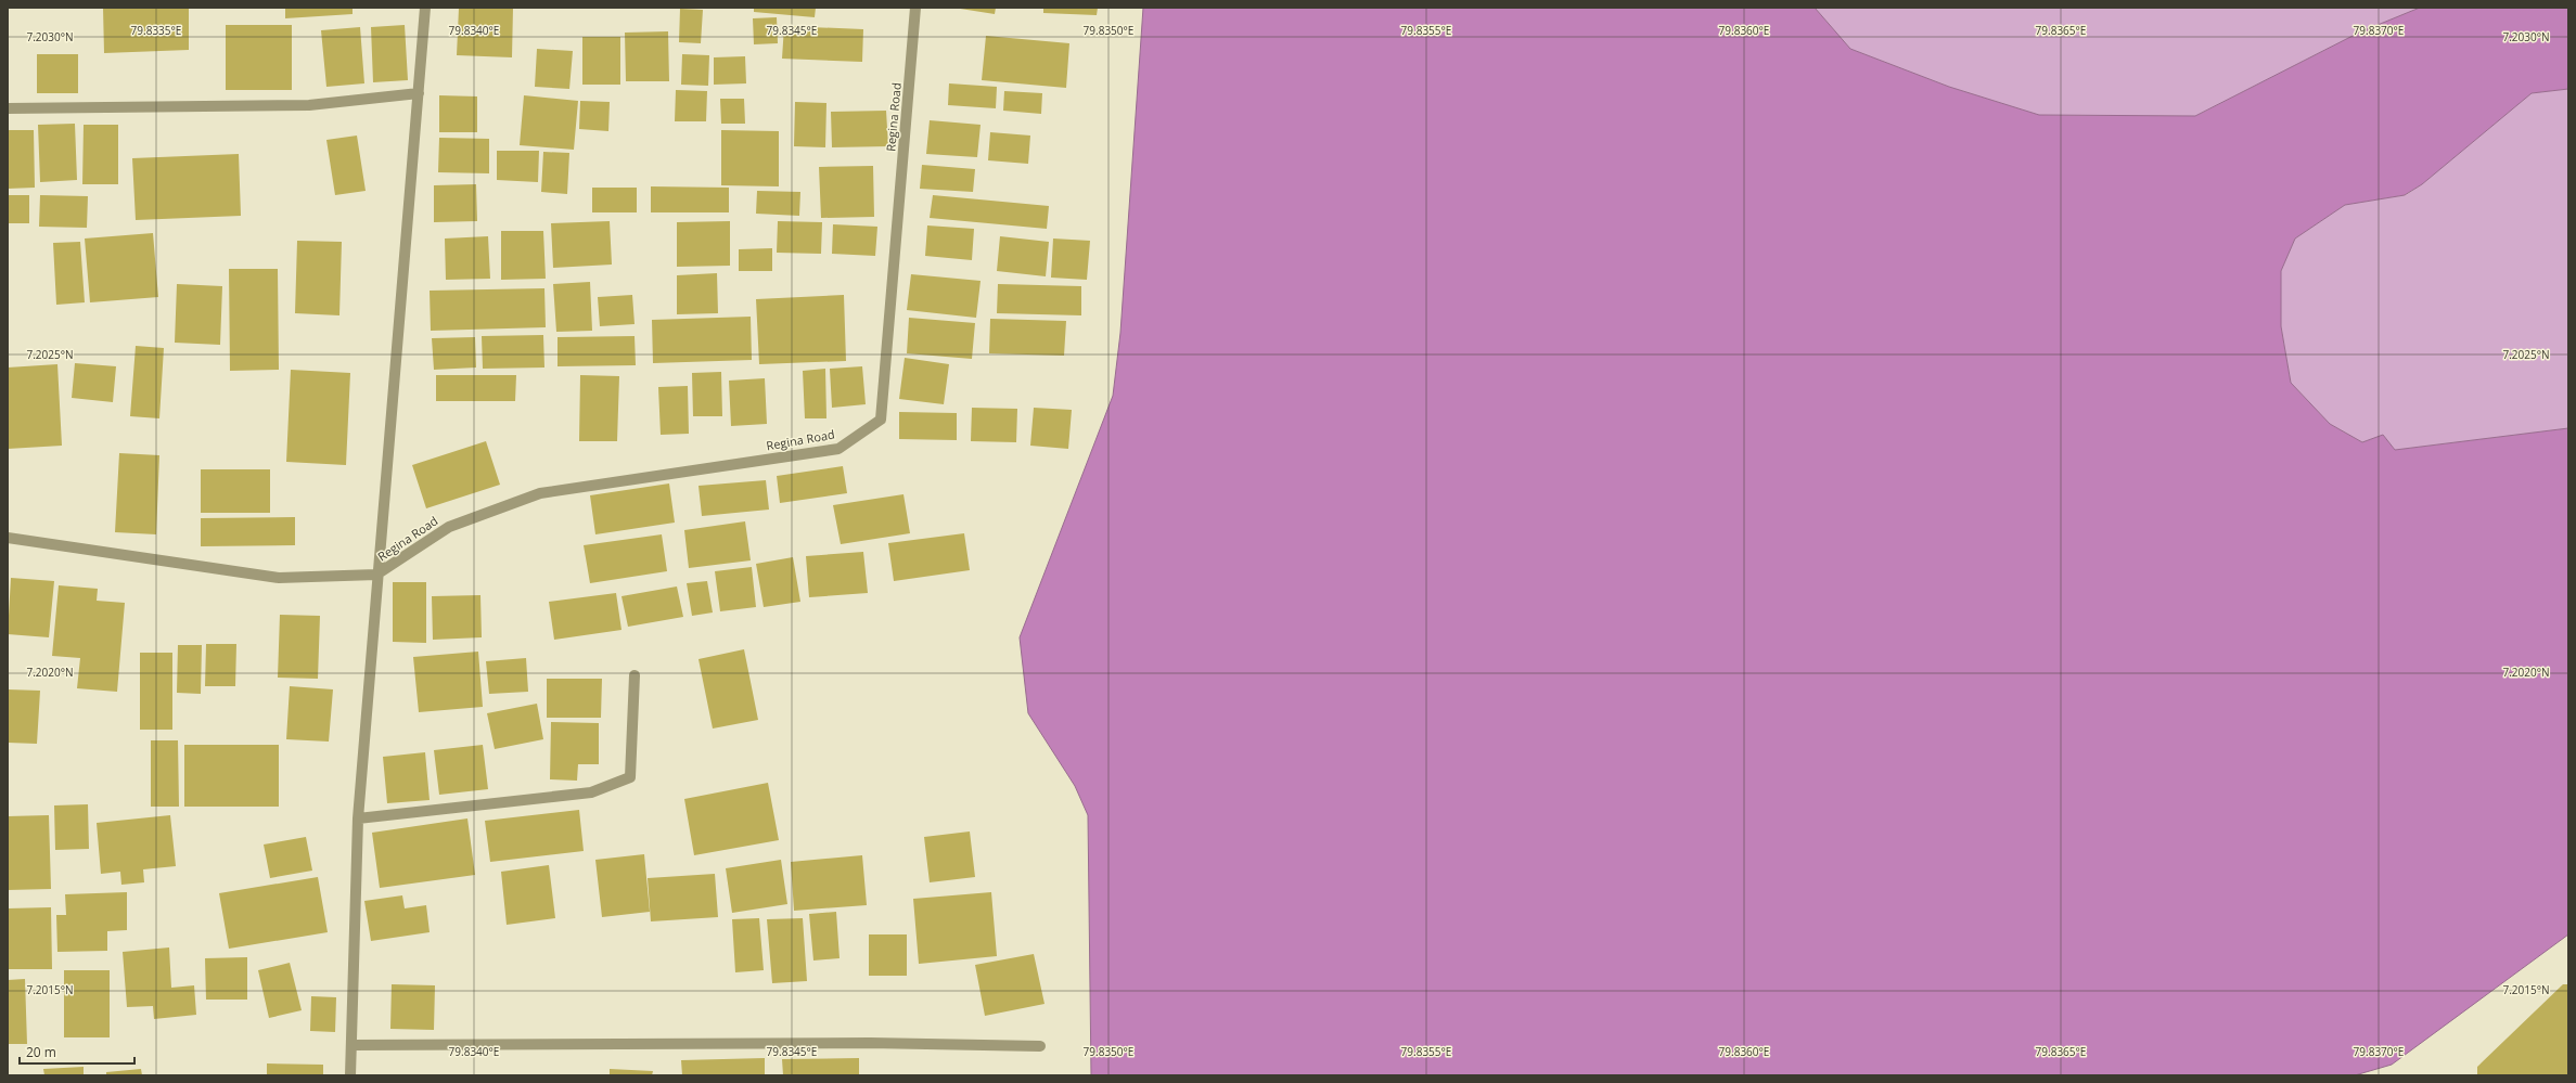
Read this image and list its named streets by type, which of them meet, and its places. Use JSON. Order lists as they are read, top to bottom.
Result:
{
  "streets": {
    "street": ["Regina Road"]
  },
  "scale_bar": "20 m",
  "coordinates": [
    "79.8335°E",
    "79.8340°E",
    "79.8345°E",
    "79.8350°E",
    "79.8355°E",
    "79.8360°E",
    "79.8365°E",
    "79.8370°E",
    "7.2030°N",
    "7.2025°N",
    "7.2020°N",
    "7.2015°N"
  ]
}
